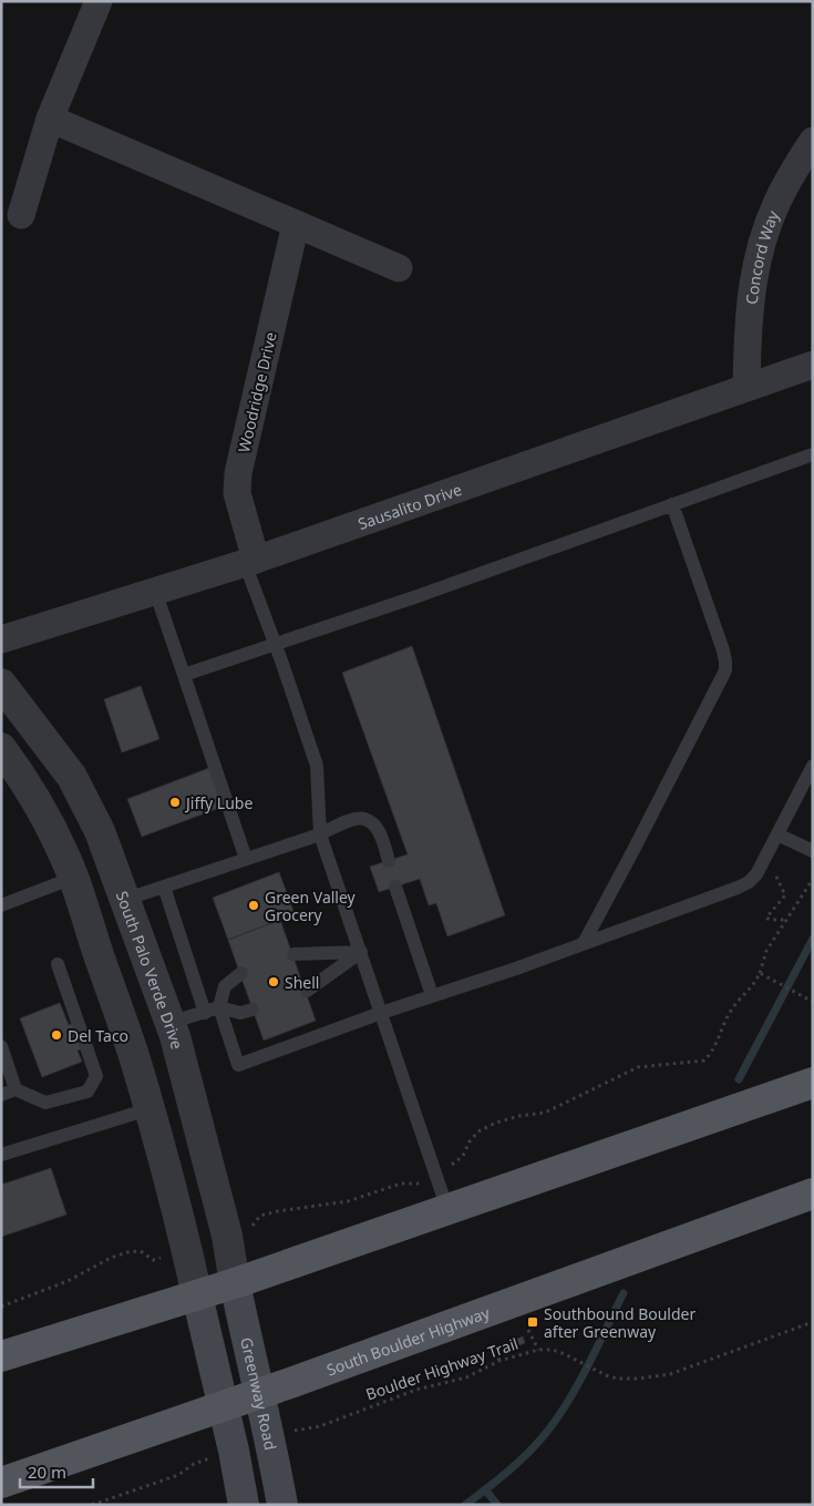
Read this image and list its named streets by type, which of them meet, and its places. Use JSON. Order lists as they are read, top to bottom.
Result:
{
  "streets": {
    "main road": ["South Boulder Highway", "Greenway Road"],
    "street": [
      "Concord Way",
      "Woodridge Drive",
      "Sausalito Drive",
      "South Palo Verde Drive"
    ],
    "path": ["Boulder Highway Trail"]
  },
  "crossings": [
    ["Concord Way", "Sausalito Drive"],
    ["Woodridge Drive", "Sausalito Drive"],
    ["South Palo Verde Drive", "Greenway Road"],
    ["South Boulder Highway", "Greenway Road"]
  ],
  "places": {
    "other": [
      "Jiffy Lube",
      "Green Valley Grocery",
      "Shell",
      "Del Taco"
    ],
    "transit": ["Southbound Boulder after Greenway"]
  },
  "scale_bar": "20 m"
}
